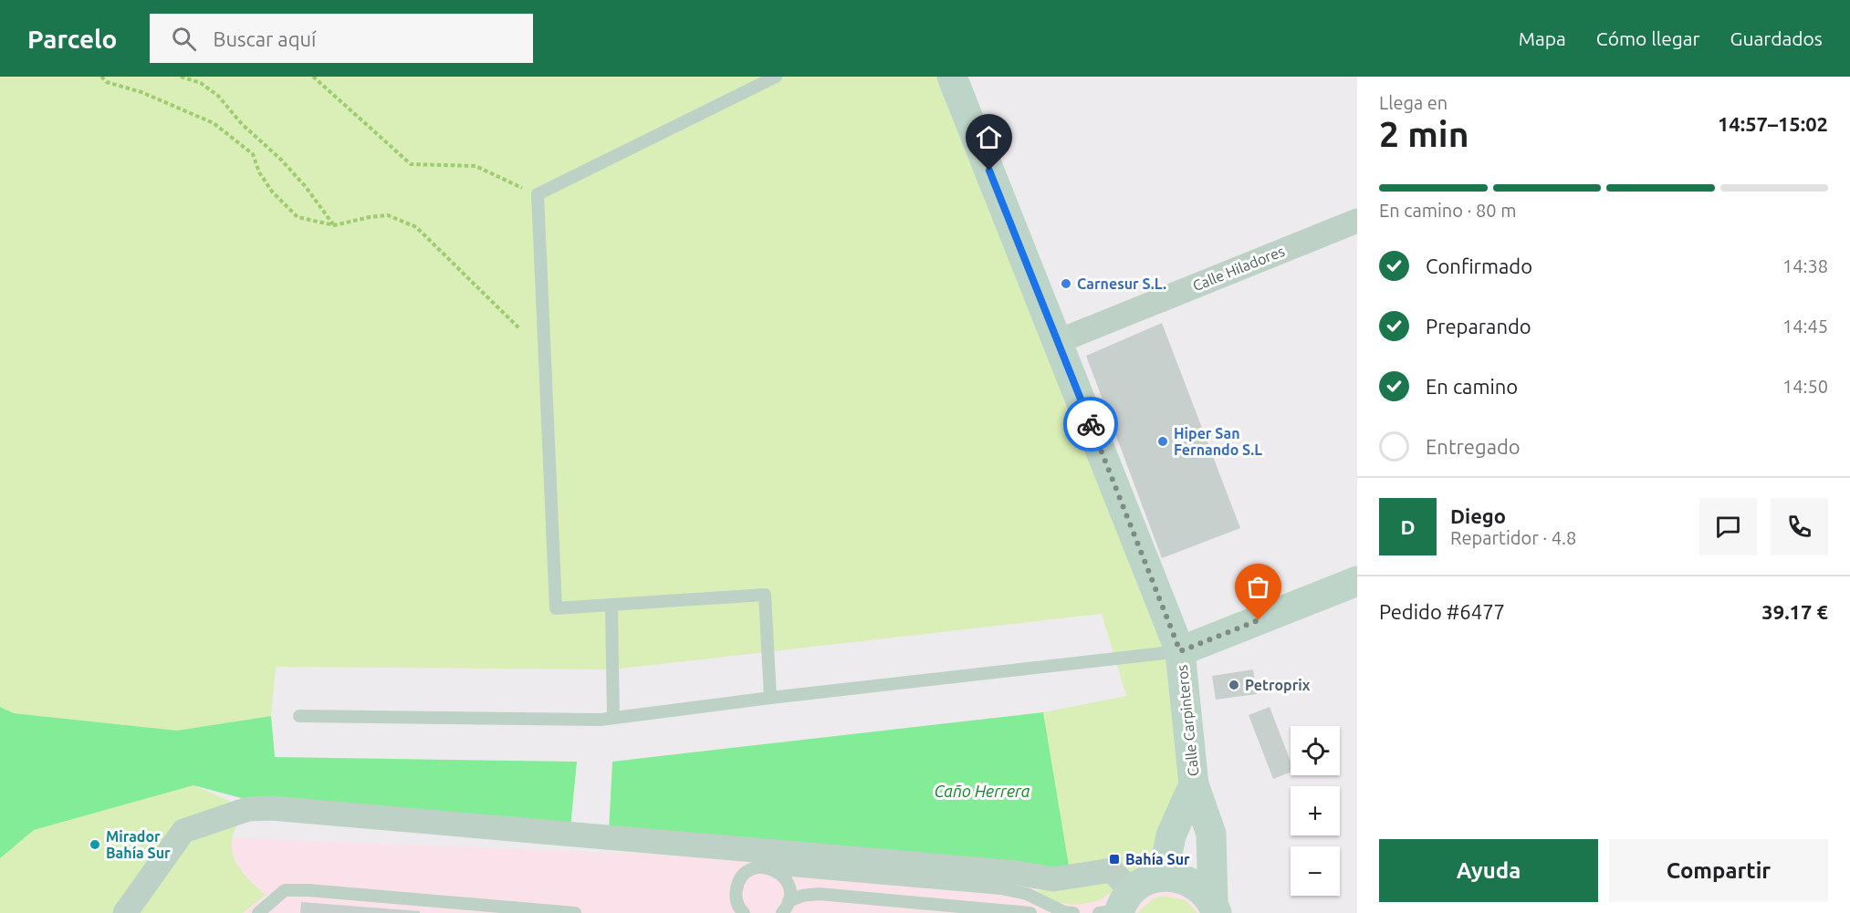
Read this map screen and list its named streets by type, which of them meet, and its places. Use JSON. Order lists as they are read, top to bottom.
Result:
{
  "streets": {
    "street": ["Calle Hiladores", "Calle Carpinteros"]
  },
  "crossings": [
    ["Calle Hiladores", "Calle Carpinteros"]
  ],
  "water": ["Caño Herrera"],
  "places": {
    "other": [
      "Carnesur S.L.",
      "Hiper San Fernando S.L",
      "Petroprix",
      "Mirador Bahía Sur"
    ],
    "transit": ["Bahía Sur"]
  },
  "page": {
    "header": "Parcelo",
    "search": "Buscar aquí",
    "nav": ["Mapa", "Cómo llegar", "Guardados"],
    "heading": ["2 min", "Llega en", "14:57–15:02"],
    "panel": [
      "Diego",
      "Repartidor · 4.8",
      "Pedido #6477",
      "39.17 €"
    ],
    "bar": "En camino · 80 m",
    "list": [
      ["Confirmado", "14:38"],
      ["Preparando", "14:45"],
      ["En camino", "14:50"],
      "Entregado"
    ],
    "round": "D",
    "map_buttons": ["+", "−"],
    "buttons": ["Ayuda", "Compartir"]
  }
}
